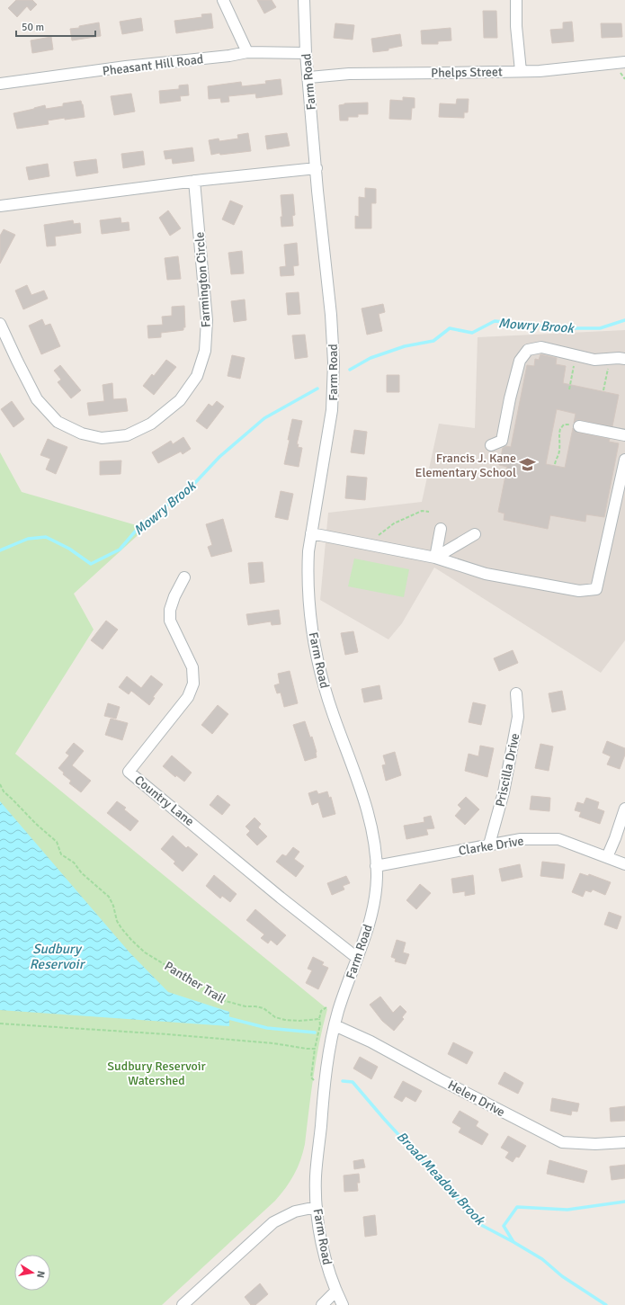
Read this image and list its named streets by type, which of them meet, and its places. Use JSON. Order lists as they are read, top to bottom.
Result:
{
  "streets": {
    "street": [
      "Pheasant Hill Road",
      "Phelps Street",
      "Farm Road",
      "Farmington Circle",
      "Priscilla Drive",
      "Country Lane",
      "Clarke Drive",
      "Helen Drive"
    ],
    "path": ["Panther Trail"]
  },
  "crossings": [
    ["Pheasant Hill Road", "Farm Road"],
    ["Phelps Street", "Farm Road"],
    ["Farm Road", "Country Lane"],
    ["Farm Road", "Clarke Drive"],
    ["Farm Road", "Helen Drive"],
    ["Priscilla Drive", "Clarke Drive"]
  ],
  "water": ["Mowry Brook", "Sudbury Reservoir", "Broad Meadow Brook"],
  "parks": ["Sudbury Reservoir Watershed"],
  "places": {
    "school or university": ["Francis J. Kane Elementary School"]
  },
  "scale_bar": "50 m",
  "north": "right"
}
